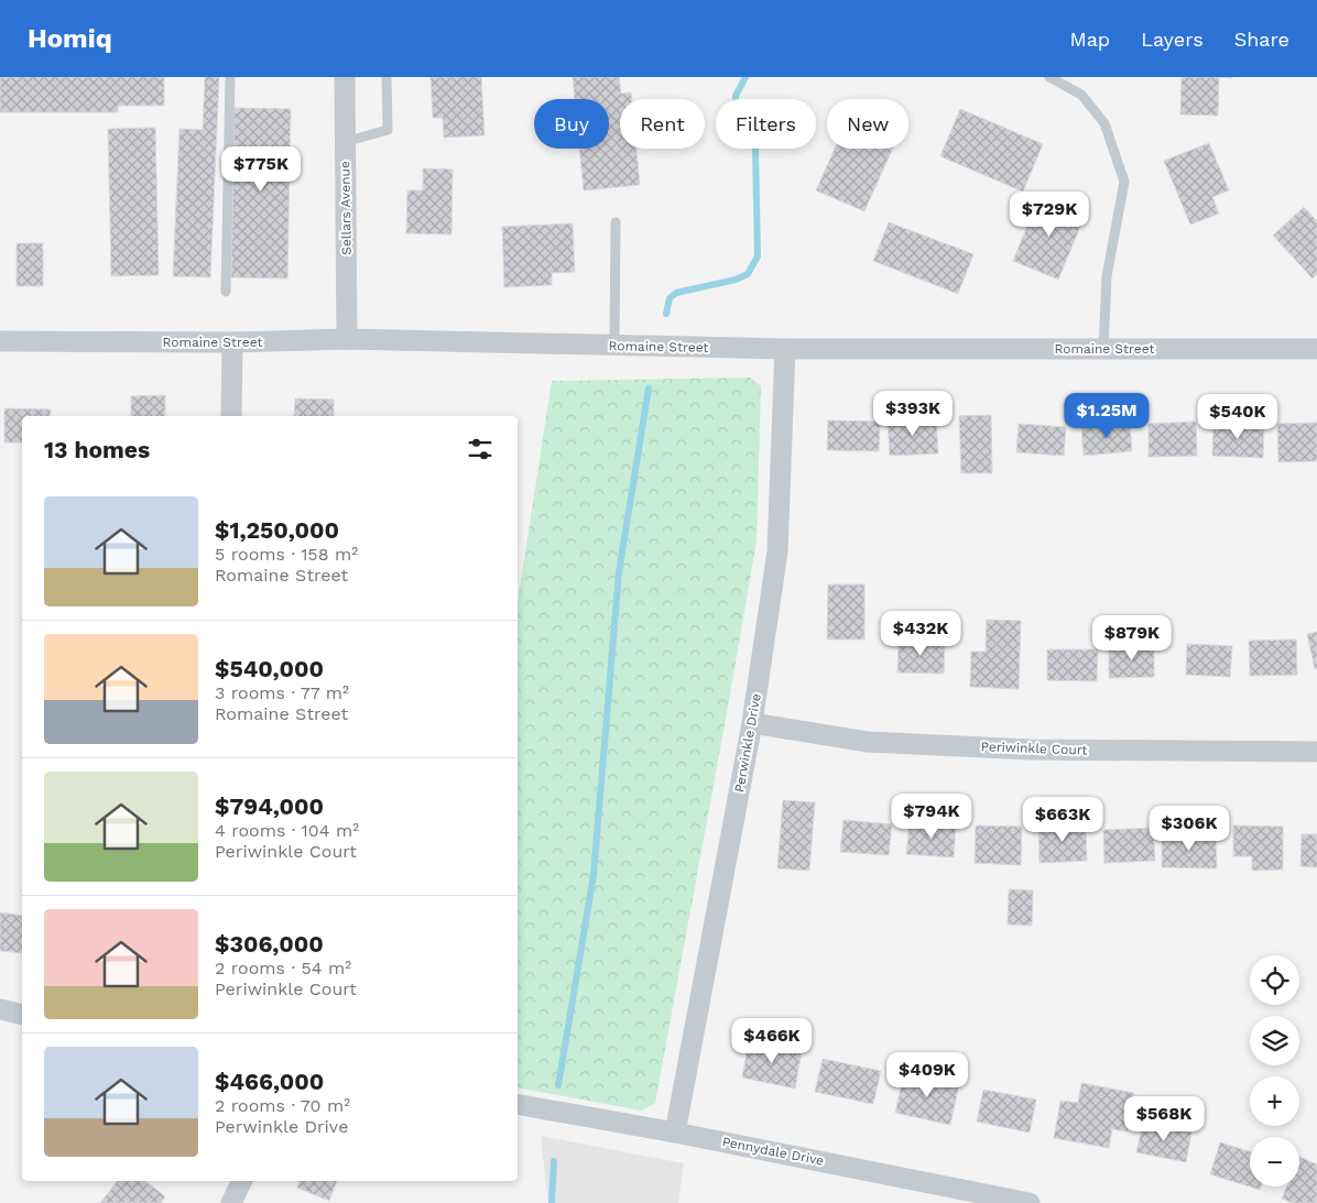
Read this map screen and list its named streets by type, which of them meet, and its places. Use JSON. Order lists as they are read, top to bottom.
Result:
{
  "streets": {
    "street": [
      "Sellars Avenue",
      "Romaine Street",
      "Perwinkle Drive",
      "Periwinkle Court",
      "Pennydale Drive"
    ]
  },
  "crossings": [
    ["Sellars Avenue", "Romaine Street"],
    ["Romaine Street", "Perwinkle Drive"],
    ["Perwinkle Drive", "Periwinkle Court"],
    ["Perwinkle Drive", "Pennydale Drive"]
  ],
  "page": {
    "header": "Homiq",
    "nav": ["Map", "Layers", "Share"],
    "chip": [
      "Buy",
      "Rent",
      "Filters",
      "New"
    ],
    "price": [
      "$775K",
      "$729K",
      "$393K",
      "$1.25M",
      "$540K",
      "$432K",
      "$879K",
      "$794K",
      "$663K",
      "$306K",
      "$466K",
      "$409K",
      "$568K"
    ],
    "heading": "13 homes",
    "list": [
      {
        "name": "$1,250,000",
        "note": "5 rooms · 158 m² · Romaine Street"
      },
      {
        "name": "$540,000",
        "note": "3 rooms · 77 m² · Romaine Street"
      },
      {
        "name": "$794,000",
        "note": "4 rooms · 104 m² · Periwinkle Court"
      },
      {
        "name": "$306,000",
        "note": "2 rooms · 54 m² · Periwinkle Court"
      },
      {
        "name": "$466,000",
        "note": "2 rooms · 70 m² · Perwinkle Drive"
      }
    ],
    "map_buttons": ["+", "−"]
  }
}
